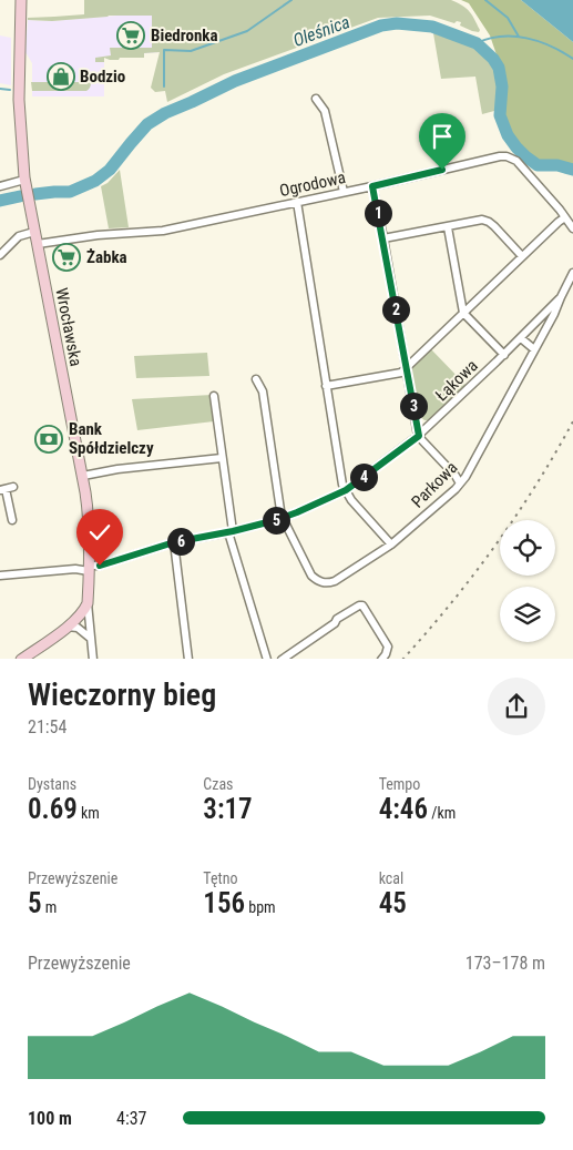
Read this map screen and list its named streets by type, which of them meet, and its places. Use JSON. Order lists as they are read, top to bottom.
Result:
{
  "streets": {
    "street": [
      "Ogrodowa",
      "Wrocławska",
      "Łąkowa",
      "Parkowa"
    ]
  },
  "crossings": [
    ["Ogrodowa", "Wrocławska"],
    ["Wrocławska", "Łąkowa"],
    ["Łąkowa", "Parkowa"]
  ],
  "water": ["Oleśnica"],
  "places": {
    "supermarket": ["Biedronka", "Żabka"],
    "shop": ["Bodzio"],
    "bank": ["Bank Spółdzielczy"]
  },
  "page": {
    "pins": [
      "1",
      "2",
      "3",
      "4",
      "5",
      "6"
    ],
    "heading": ["Wieczorny bieg", "21:54"],
    "stats": [
      ["Dystans", "0.69 km"],
      ["Czas", "3:17"],
      ["Tempo", "4:46 /km"],
      ["Przewyższenie", "5 m"],
      ["Tętno", "156 bpm"],
      ["kcal", "45"]
    ],
    "chart": ["Przewyższenie", "173–178 m"],
    "list": [
      {
        "name": "100 m",
        "note": "4:37"
      }
    ]
  }
}
